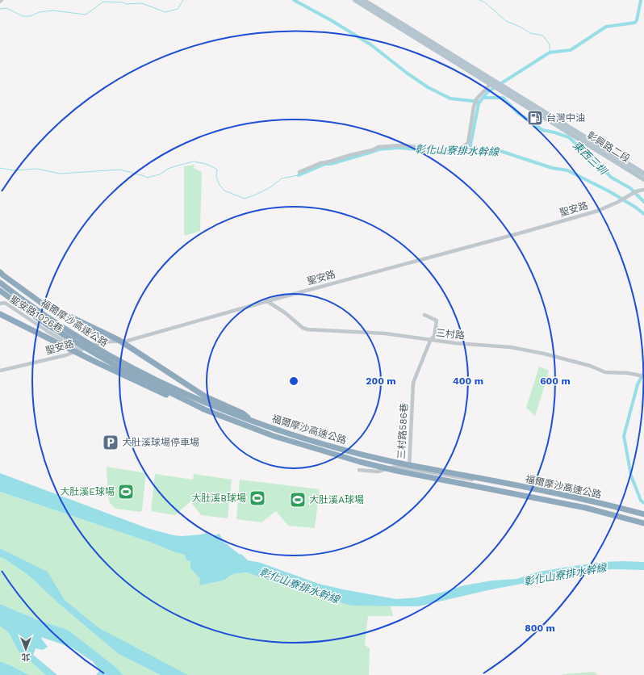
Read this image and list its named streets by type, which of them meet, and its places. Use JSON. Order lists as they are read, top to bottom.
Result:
{
  "streets": {
    "highway": ["福爾摩沙高速公路"],
    "main road": ["彰興路二段"],
    "street": [
      "聖安路",
      "聖安路1026巷",
      "三村路",
      "三村路586巷"
    ]
  },
  "crossings": [
    ["聖安路", "聖安路1026巷"],
    ["聖安路", "三村路"],
    ["三村路", "三村路586巷"]
  ],
  "water": ["彰化山寮排水幹線", "東西三圳"],
  "places": {
    "fuel station": ["台灣中油"],
    "parking": ["大肚溪球場停車場"],
    "sports": ["大肚溪E球場", "大肚溪B球場", "大肚溪A球場"]
  },
  "north": "bottom",
  "rings": [
    "200 m",
    "400 m",
    "600 m",
    "800 m"
  ]
}
